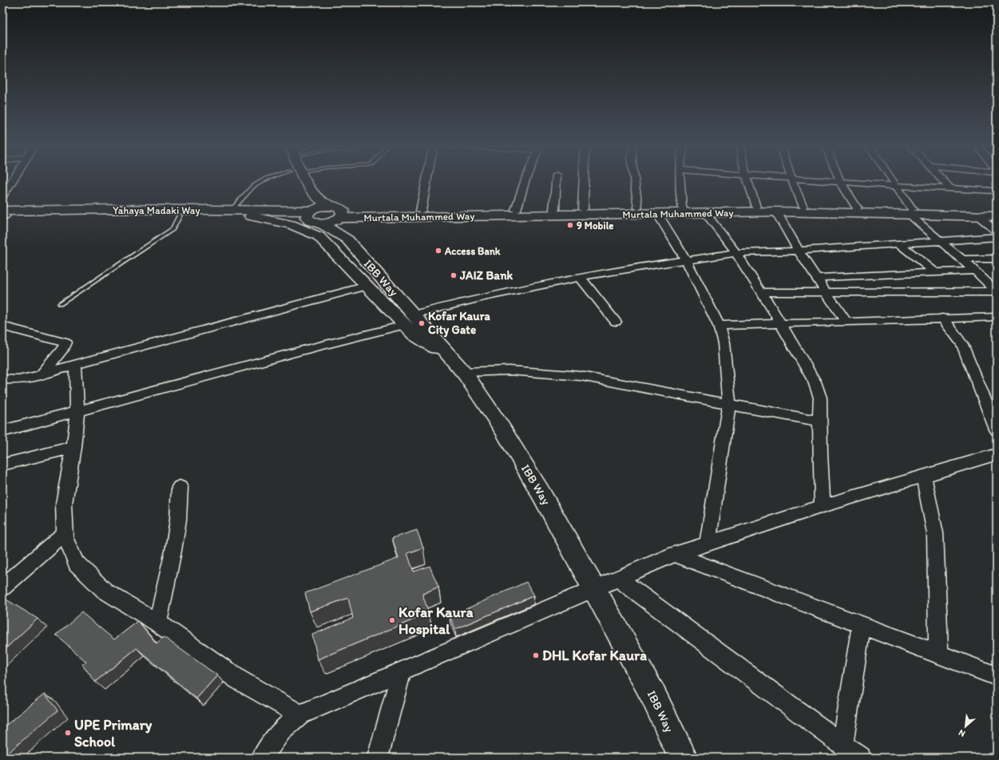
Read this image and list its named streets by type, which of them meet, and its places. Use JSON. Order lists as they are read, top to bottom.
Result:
{
  "streets": {
    "main road": ["Yahaya Madaki Way", "Murtala Muhammed Way", "IBB Way"]
  },
  "crossings": [
    ["Murtala Muhammed Way", "IBB Way"]
  ],
  "places": [
    "9 Mobile",
    "Access Bank",
    "JAIZ Bank",
    "Kofar Kaura City Gate",
    "Kofar Kaura Hospital",
    "DHL Kofar Kaura",
    "UPE Primary School"
  ],
  "north": "bottom left"
}
